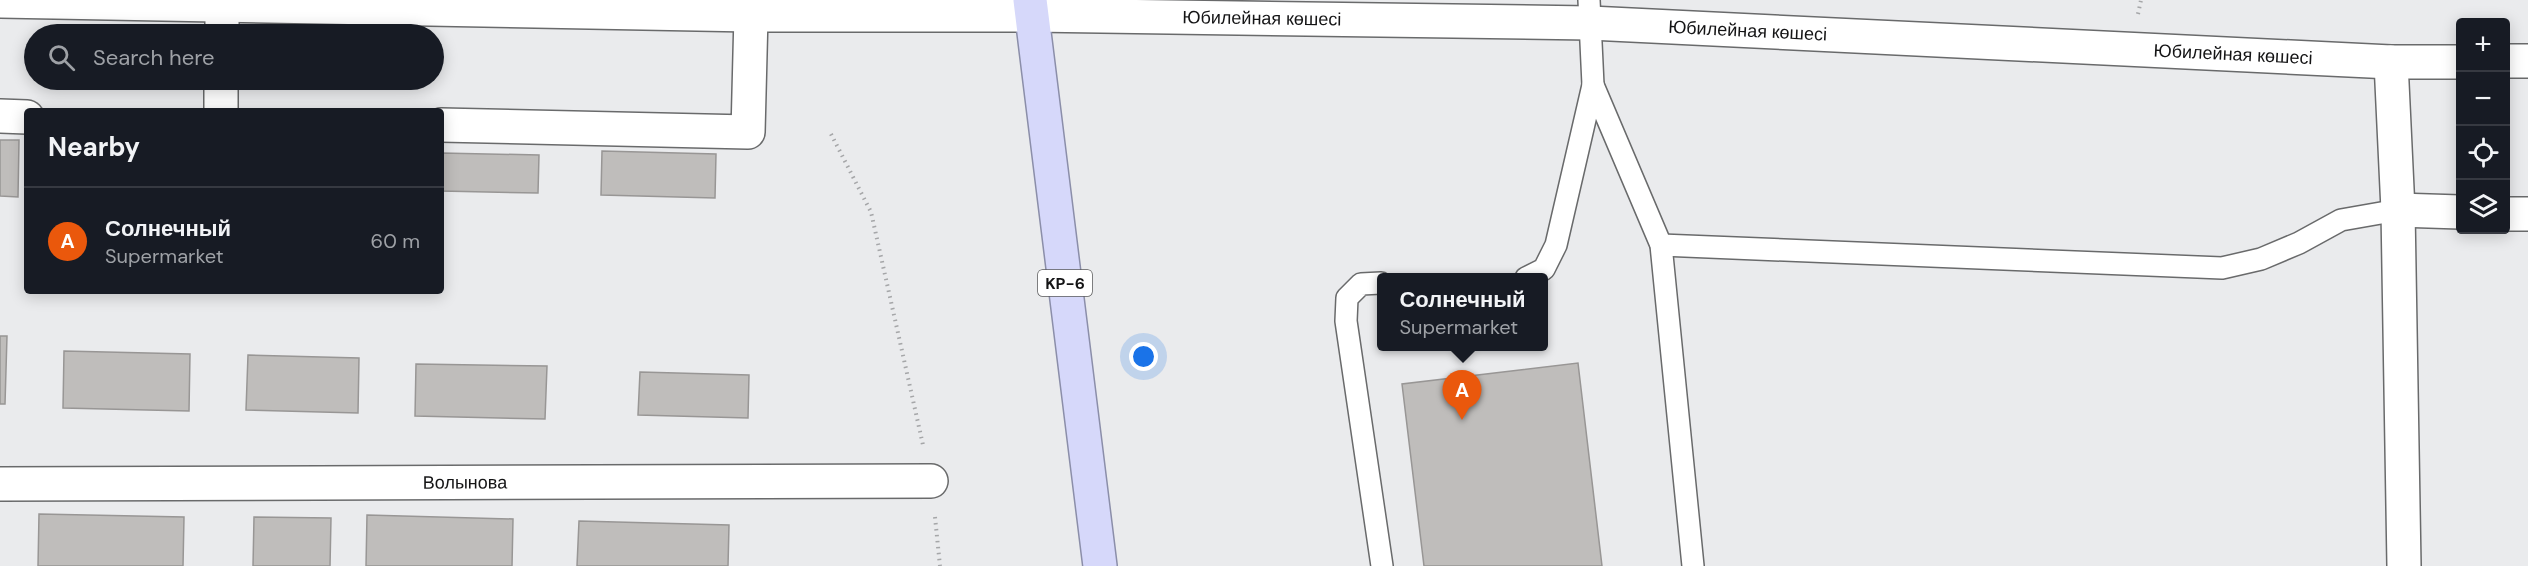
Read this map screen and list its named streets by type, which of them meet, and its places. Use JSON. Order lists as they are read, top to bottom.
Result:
{
  "streets": {
    "highway": ["KP-6"],
    "street": ["Юбилейная көшесі", "Волынова"]
  },
  "crossings": [
    ["Юбилейная көшесі", "KP-6"]
  ],
  "page": {
    "map_buttons": ["+", "−"],
    "search": "Search here",
    "heading": "Nearby",
    "list": [
      {
        "mark": "A",
        "name": "Солнечный",
        "note": "Supermarket",
        "value": "60 m"
      }
    ],
    "popup": ["Солнечный", "Supermarket"],
    "pins": "A"
  }
}
